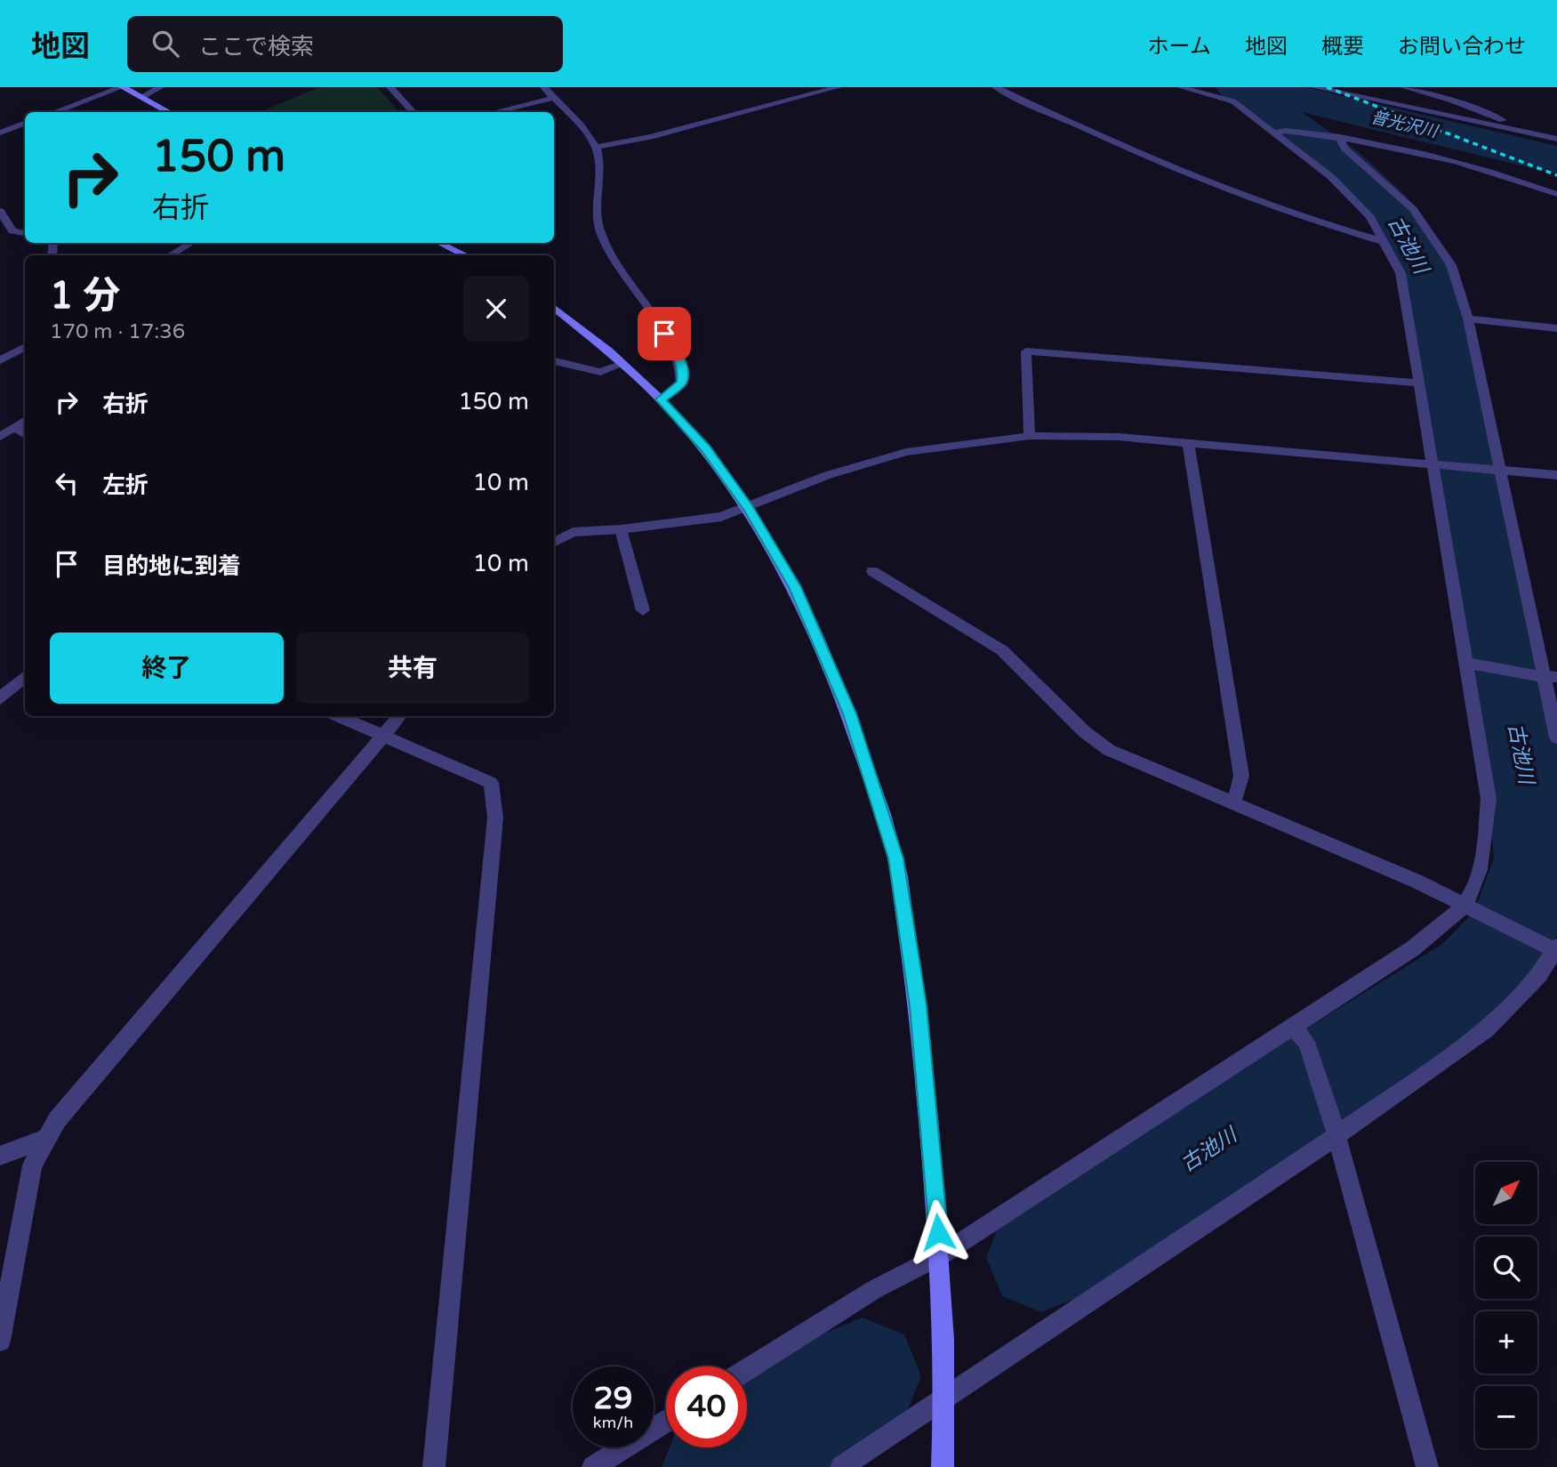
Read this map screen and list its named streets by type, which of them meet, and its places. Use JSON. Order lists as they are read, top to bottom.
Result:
{
  "water": ["普光沢川", "古池川"],
  "north": "top right",
  "page": {
    "header": "地図",
    "search": "ここで検索",
    "nav": [
      "ホーム",
      "地図",
      "概要",
      "お問い合わせ"
    ],
    "turn": ["150 m", "右折"],
    "heading": ["1 分", "170 m · 17:36"],
    "list": [
      {
        "name": "右折",
        "value": "150 m"
      },
      {
        "name": "左折",
        "value": "10 m"
      },
      {
        "name": "目的地に到着",
        "value": "10 m"
      }
    ],
    "buttons": ["終了", "共有"],
    "map_buttons": ["+", "−"],
    "speed": "29 km/h",
    "limit": "40"
  }
}
